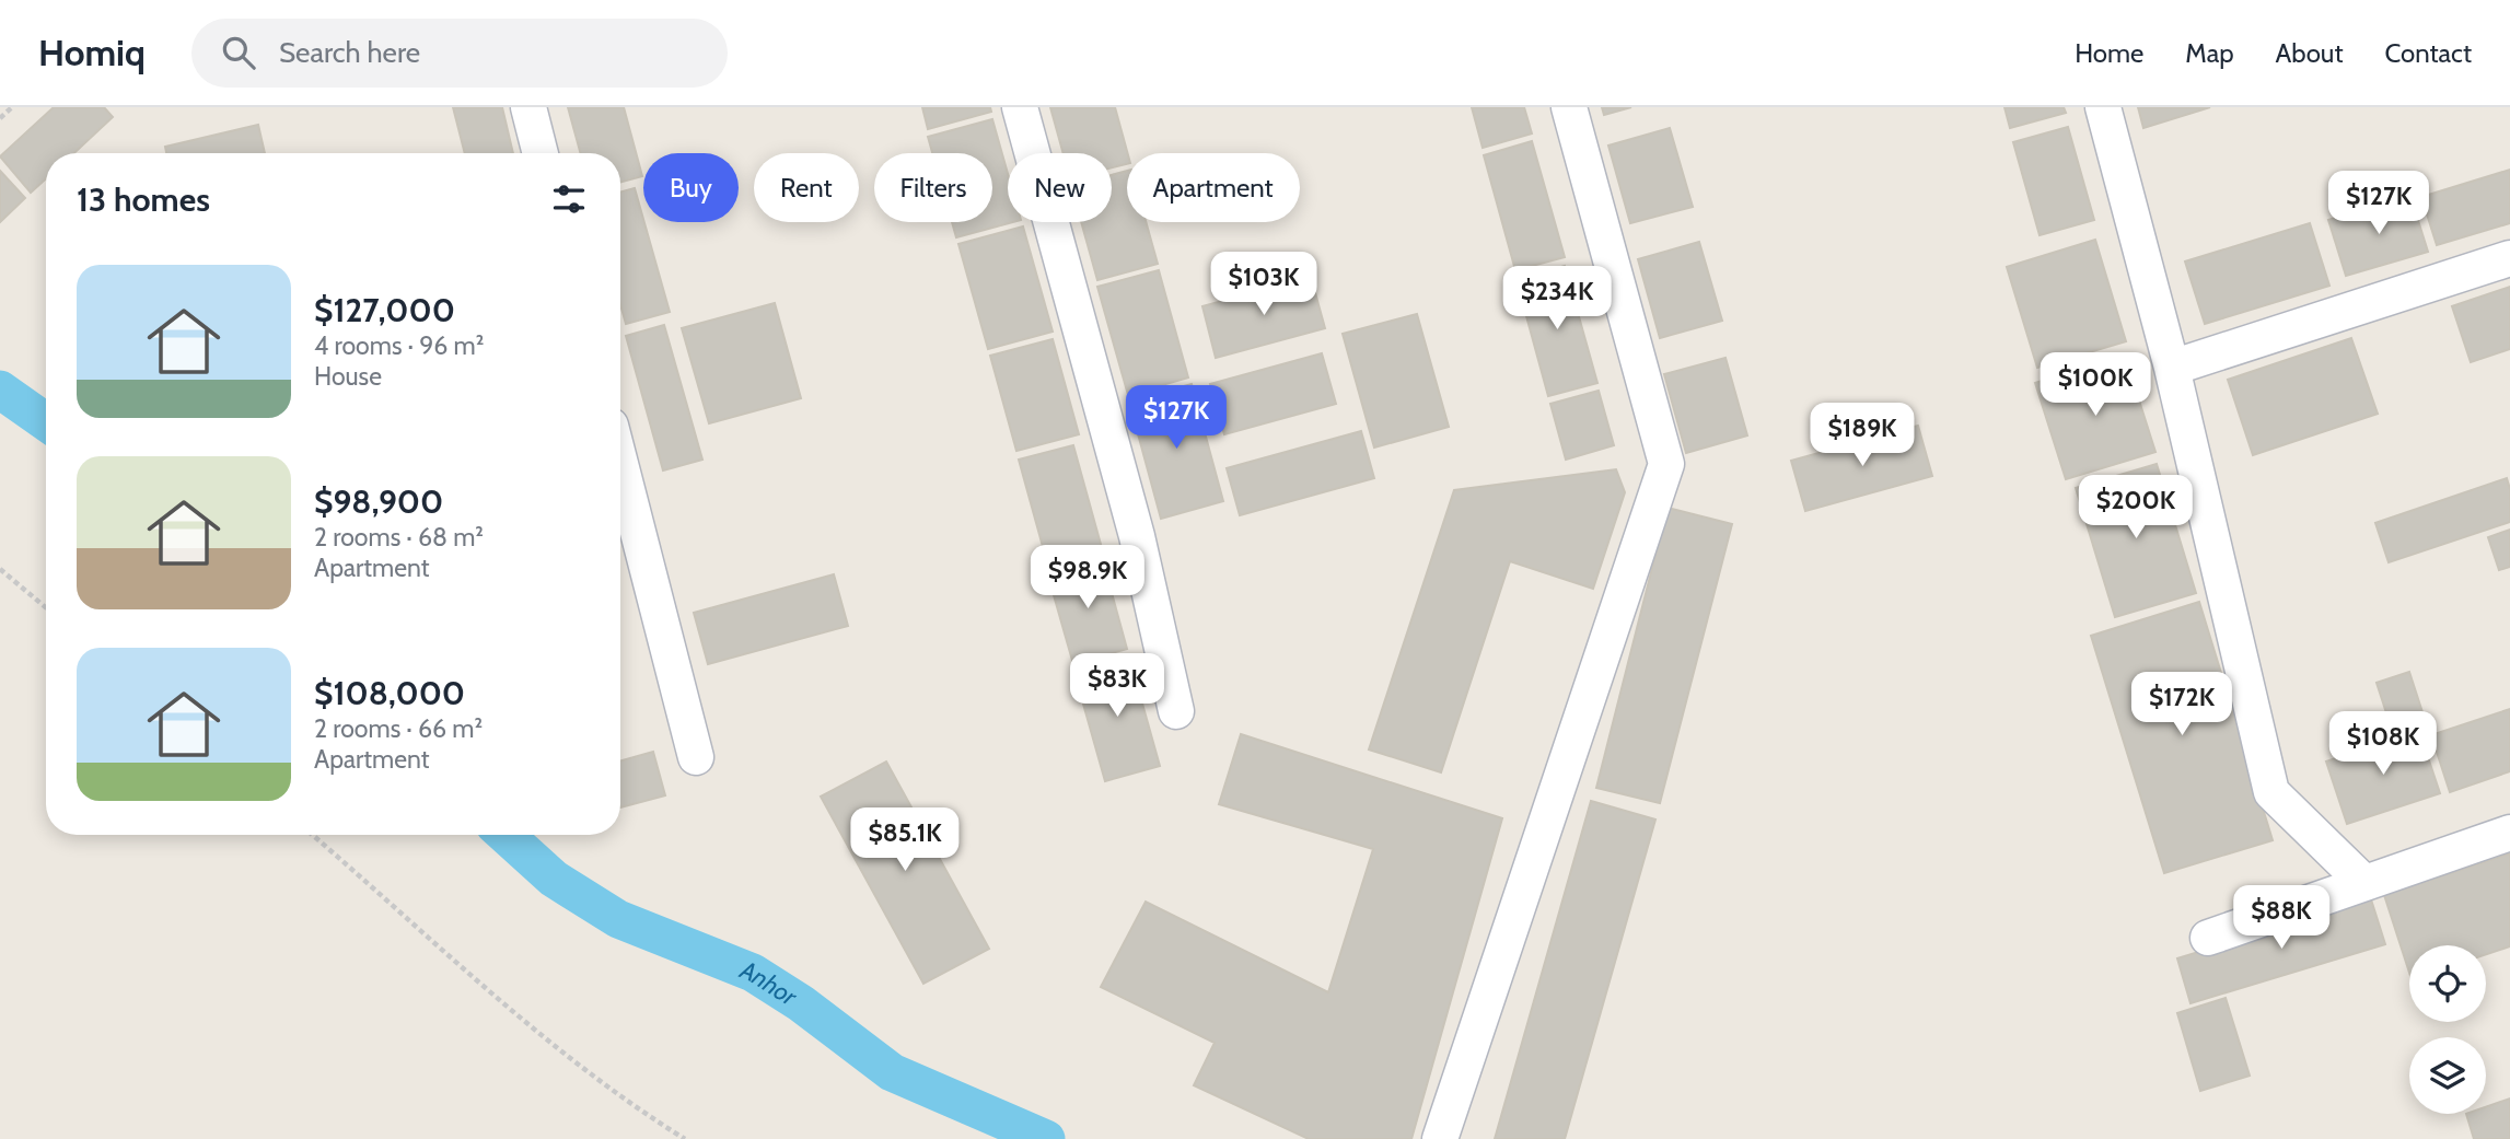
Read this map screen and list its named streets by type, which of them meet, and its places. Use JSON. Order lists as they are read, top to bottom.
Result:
{
  "water": ["Anhor"],
  "page": {
    "header": "Homiq",
    "search": "Search here",
    "nav": [
      "Home",
      "Map",
      "About",
      "Contact"
    ],
    "chip": [
      "Buy",
      "Rent",
      "Filters",
      "New",
      "Apartment"
    ],
    "heading": "13 homes",
    "price": [
      "$127K",
      "$103K",
      "$234K",
      "$100K",
      "$127K",
      "$189K",
      "$200K",
      "$98.9K",
      "$83K",
      "$172K",
      "$108K",
      "$85.1K",
      "$88K"
    ],
    "list": [
      {
        "name": "$127,000",
        "note": "4 rooms · 96 m² · House"
      },
      {
        "name": "$98,900",
        "note": "2 rooms · 68 m² · Apartment"
      },
      {
        "name": "$108,000",
        "note": "2 rooms · 66 m² · Apartment"
      }
    ]
  }
}
